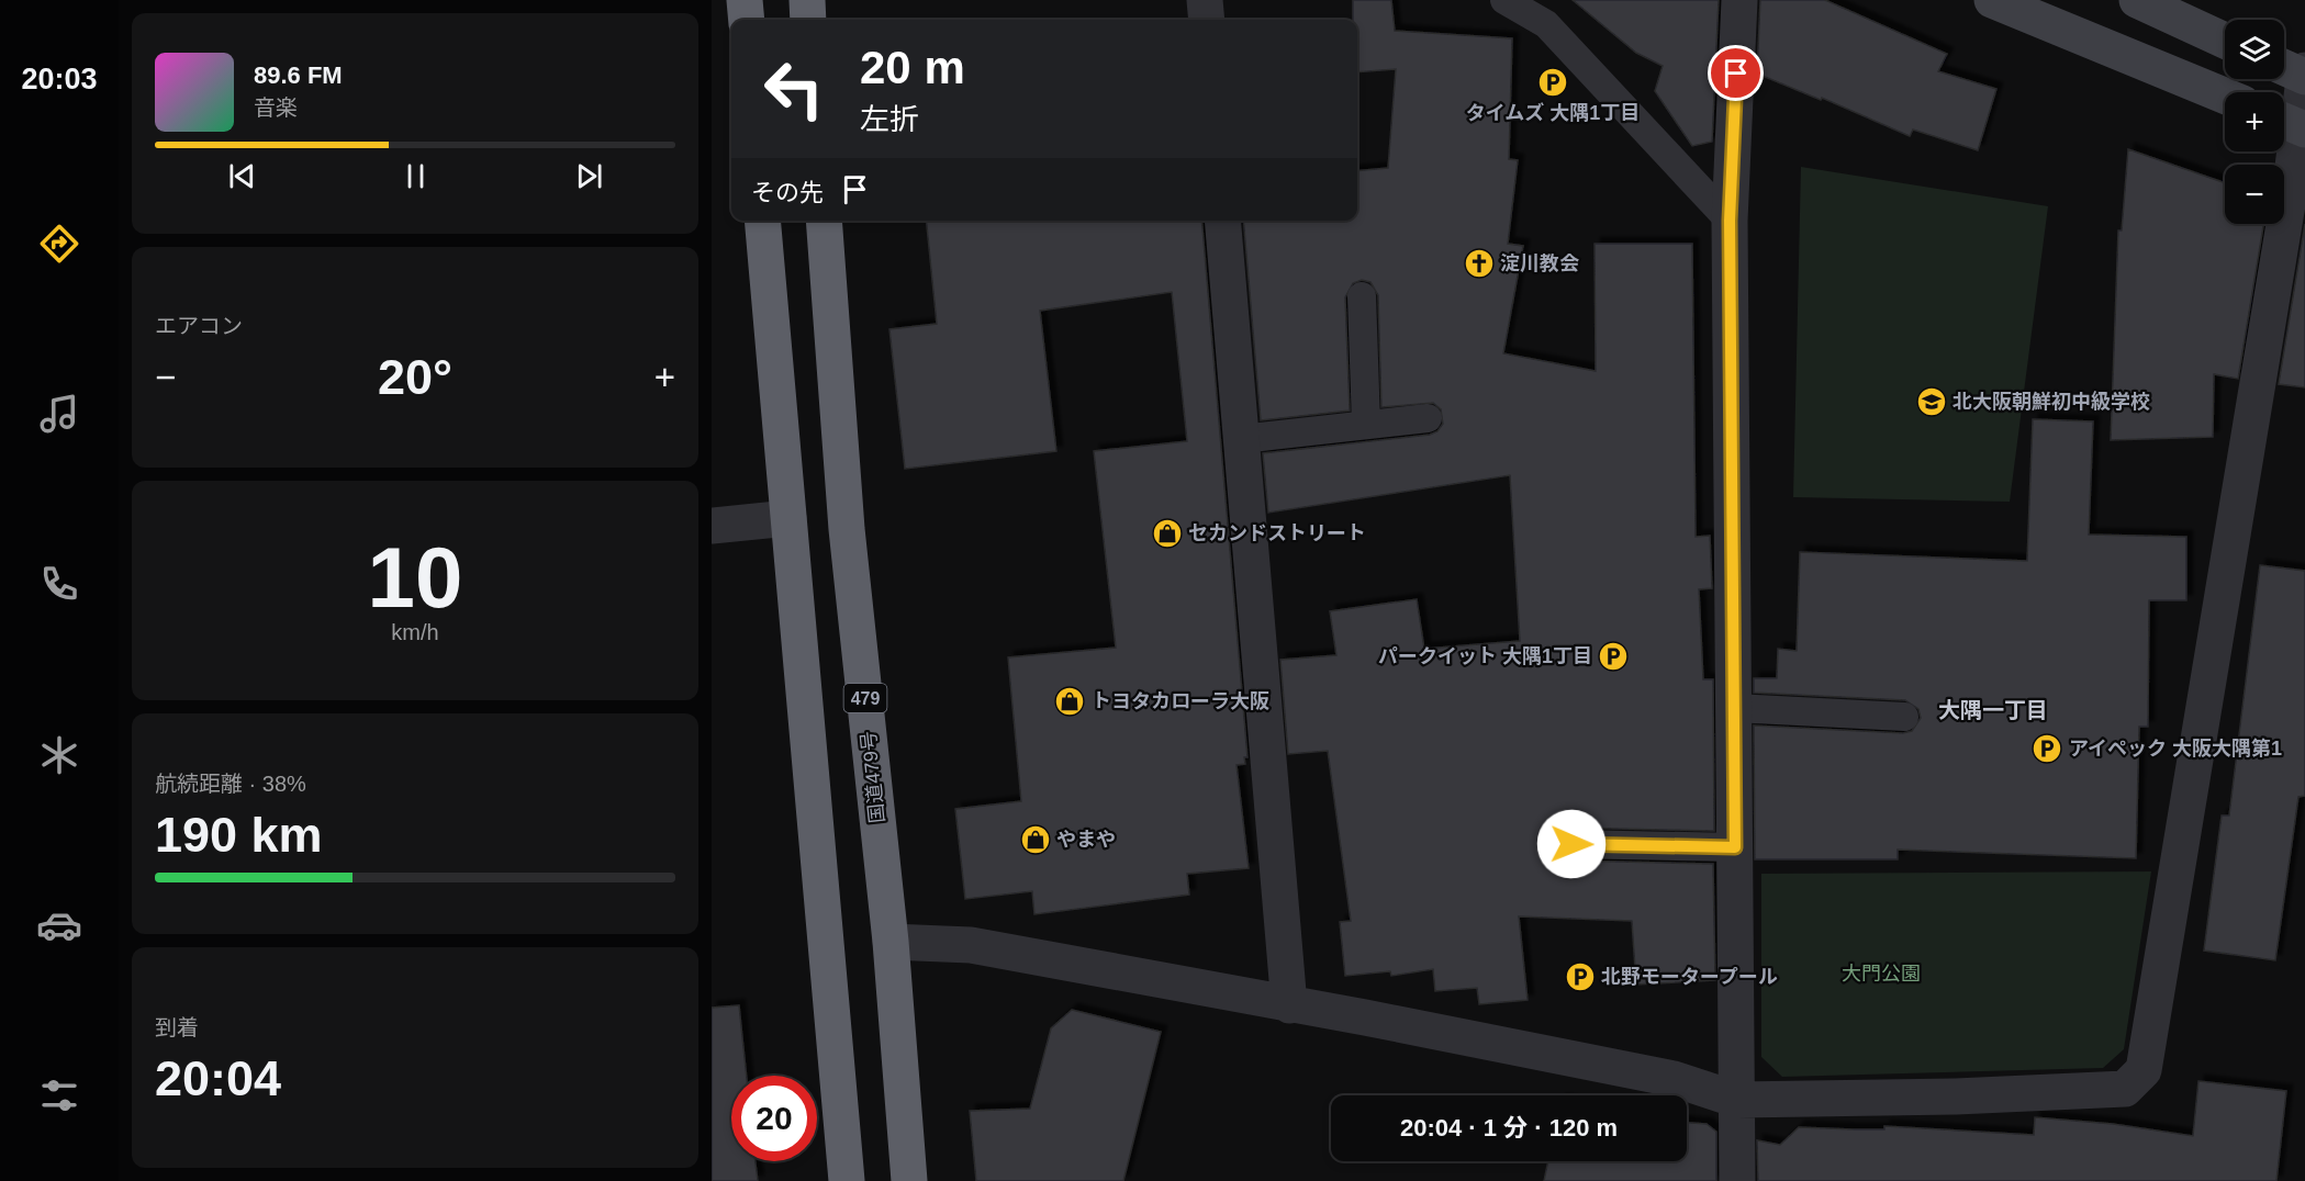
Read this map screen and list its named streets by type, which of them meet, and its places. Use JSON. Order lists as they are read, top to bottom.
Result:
{
  "streets": {
    "highway": ["479", "国道479号"]
  },
  "districts": ["大隅一丁目"],
  "parks": ["大門公園"],
  "places": {
    "parking": [
      "タイムズ 大隅1丁目",
      "パークイット 大隅1丁目",
      "アイペック 大阪大隅第1",
      "北野モータープール"
    ],
    "church": ["淀川教会"],
    "school or university": ["北大阪朝鮮初中級学校"],
    "shop": ["セカンドストリート", "トヨタカローラ大阪", "やまや"]
  },
  "page": {
    "tabs": "20:03",
    "map_buttons": ["+", "−"],
    "turn": ["20 m", "左折"],
    "song": ["89.6 FM", "音楽"],
    "then": "その先",
    "tile": [
      "エアコン",
      ["10", "km/h"],
      ["航続距離 · 38%", "190 km"],
      ["到着", "20:04"]
    ],
    "heat": ["−", "20°", "+"],
    "limit": "20",
    "trip": "20:04 · 1 分 · 120 m"
  }
}
